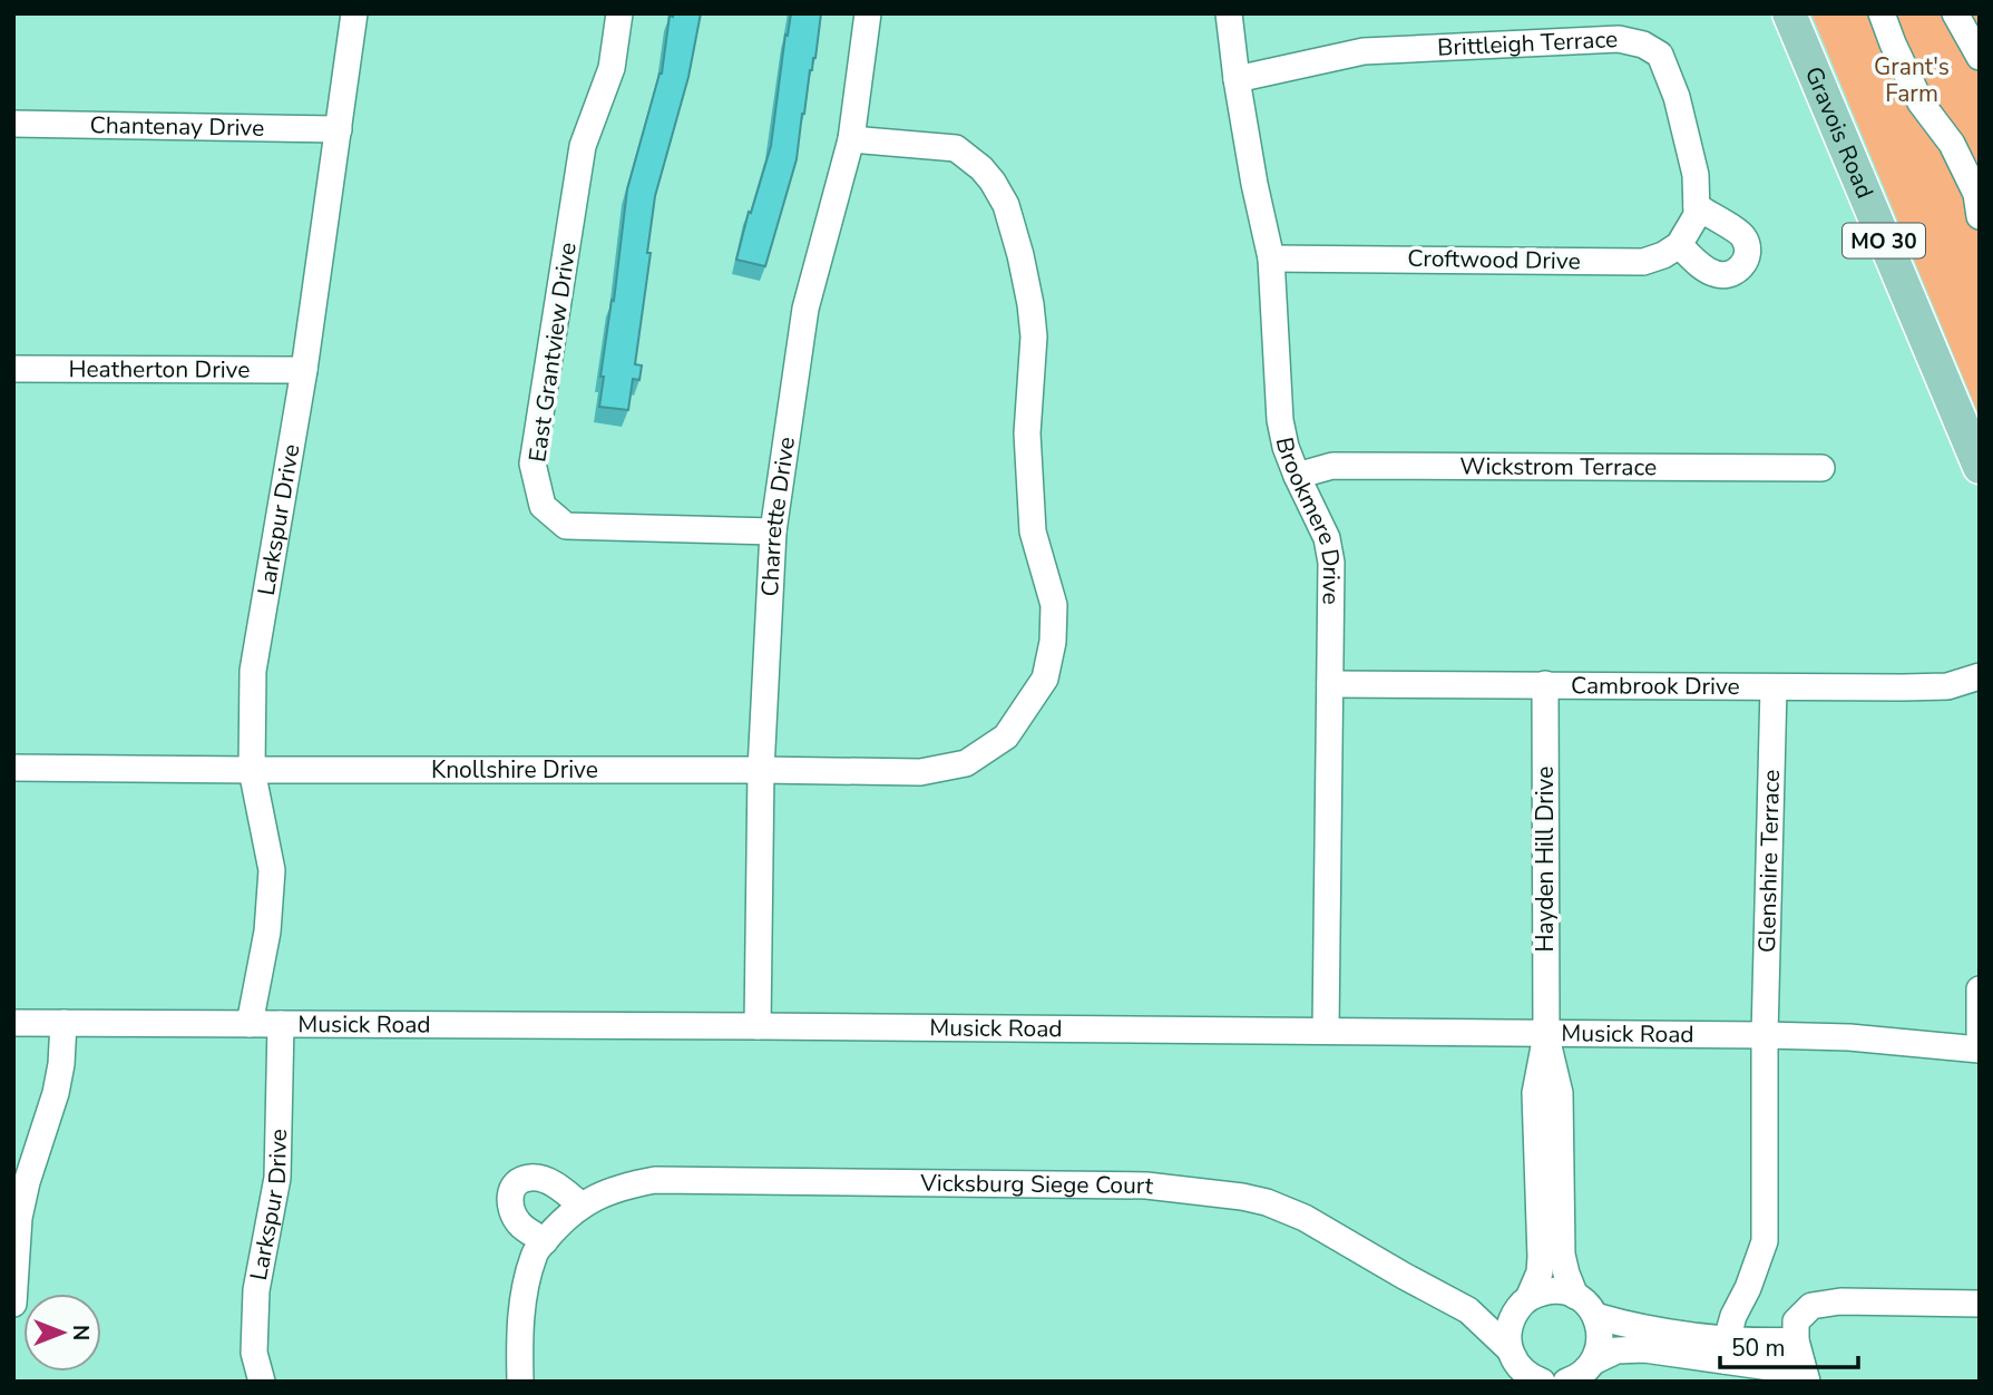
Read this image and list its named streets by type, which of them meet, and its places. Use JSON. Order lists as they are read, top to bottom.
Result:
{
  "streets": {
    "main road": ["Gravois Road", "MO 30"],
    "street": [
      "Brittleigh Terrace",
      "Chantenay Drive",
      "Croftwood Drive",
      "East Grantview Drive",
      "Heatherton Drive",
      "Wickstrom Terrace",
      "Charrette Drive",
      "Larkspur Drive",
      "Brookmere Drive",
      "Cambrook Drive",
      "Knollshire Drive",
      "Hayden Hill Drive",
      "Glenshire Terrace",
      "Musick Road",
      "Vicksburg Siege Court"
    ]
  },
  "crossings": [
    ["Brittleigh Terrace", "Croftwood Drive"],
    ["Brittleigh Terrace", "Brookmere Drive"],
    ["Chantenay Drive", "Larkspur Drive"],
    ["Croftwood Drive", "Brookmere Drive"],
    ["East Grantview Drive", "Charrette Drive"],
    ["Heatherton Drive", "Larkspur Drive"],
    ["Wickstrom Terrace", "Brookmere Drive"],
    ["Charrette Drive", "Knollshire Drive"],
    ["Charrette Drive", "Musick Road"],
    ["Larkspur Drive", "Knollshire Drive"],
    ["Larkspur Drive", "Musick Road"],
    ["Brookmere Drive", "Cambrook Drive"],
    ["Brookmere Drive", "Musick Road"],
    ["Cambrook Drive", "Hayden Hill Drive"],
    ["Cambrook Drive", "Glenshire Terrace"],
    ["Hayden Hill Drive", "Musick Road"],
    ["Glenshire Terrace", "Musick Road"]
  ],
  "parks": ["Grant's Farm"],
  "scale_bar": "50 m",
  "north": "right"
}
